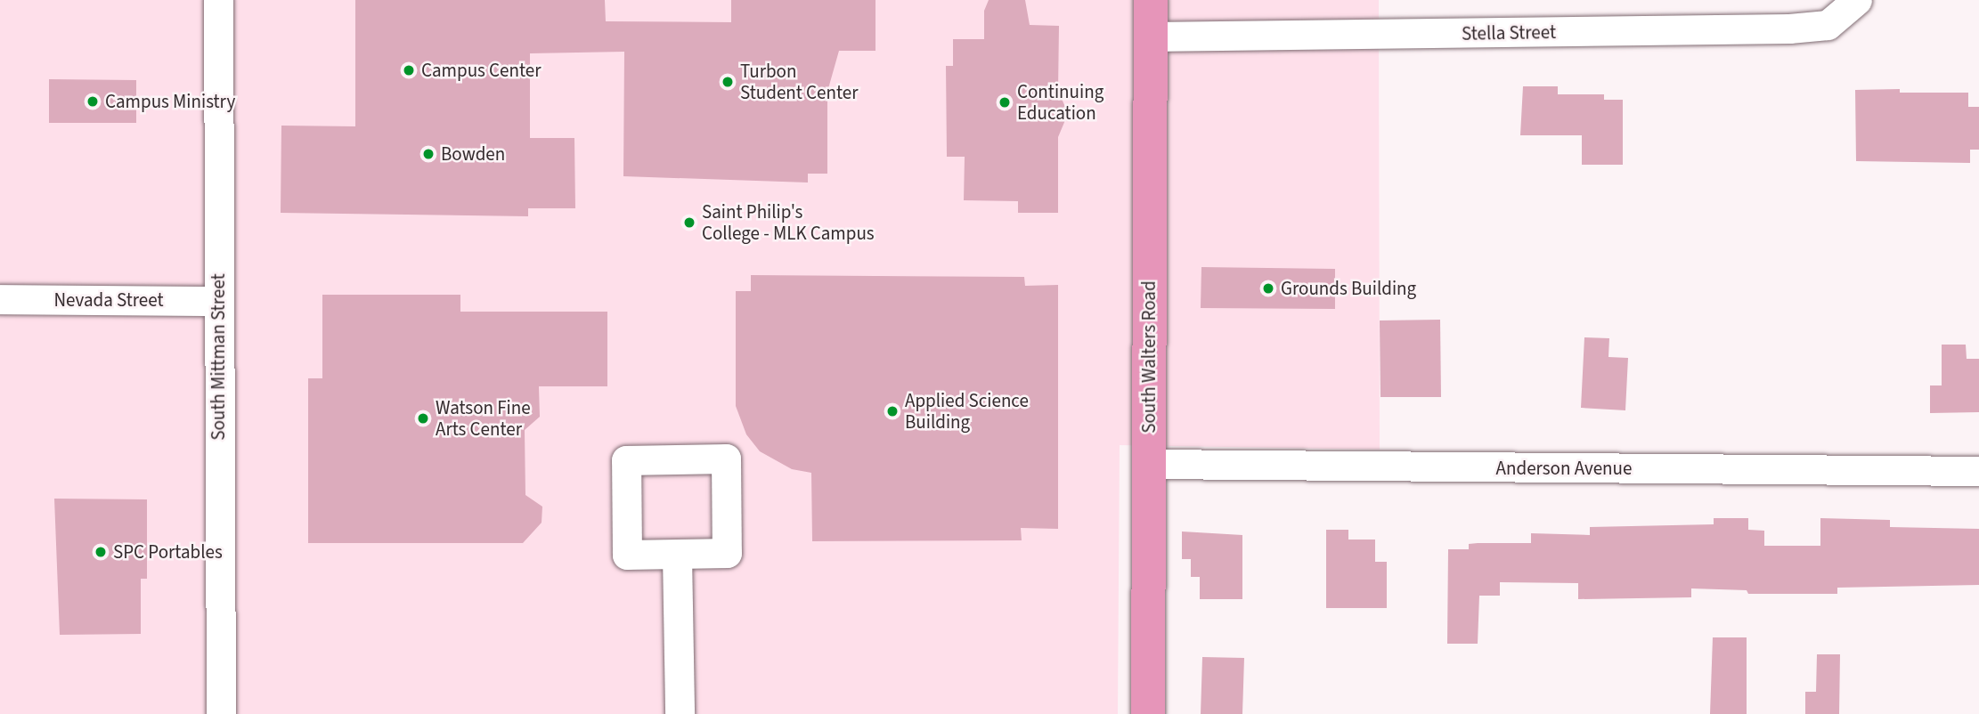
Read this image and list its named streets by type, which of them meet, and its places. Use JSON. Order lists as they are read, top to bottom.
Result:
{
  "streets": {
    "main road": ["South Walters Road"],
    "street": [
      "Stella Street",
      "Nevada Street",
      "South Mittman Street",
      "Anderson Avenue"
    ]
  },
  "crossings": [
    ["Stella Street", "South Walters Road"],
    ["Nevada Street", "South Mittman Street"],
    ["South Walters Road", "Anderson Avenue"]
  ],
  "places": [
    "Campus Center",
    "Turbon Student Center",
    "Campus Ministry",
    "Continuing Education",
    "Bowden",
    "Saint Philip's College - MLK Campus",
    "Grounds Building",
    "Applied Science Building",
    "Watson Fine Arts Center",
    "SPC Portables"
  ]
}
